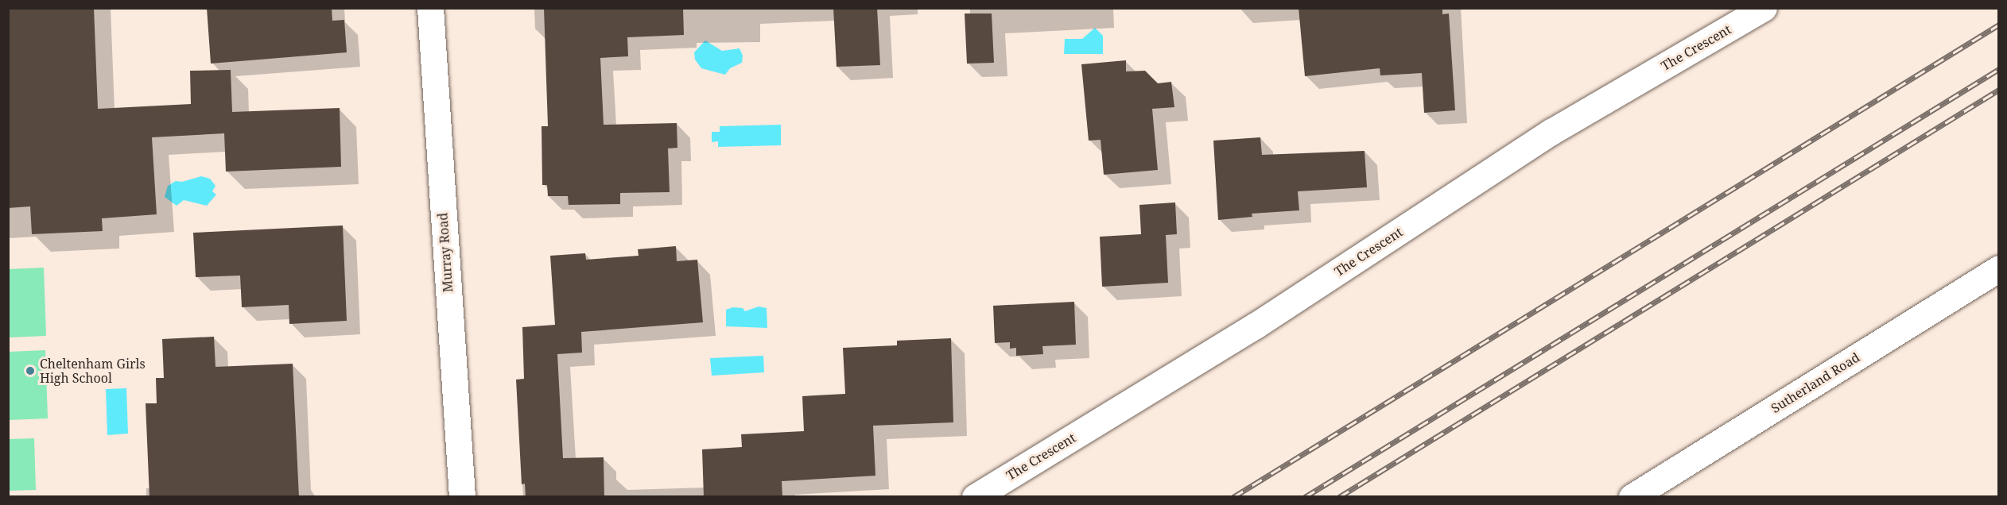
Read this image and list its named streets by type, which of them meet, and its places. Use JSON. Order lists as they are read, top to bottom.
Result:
{
  "streets": {
    "street": ["The Crescent", "Murray Road", "Sutherland Road"]
  },
  "places": ["Cheltenham Girls High School"]
}
